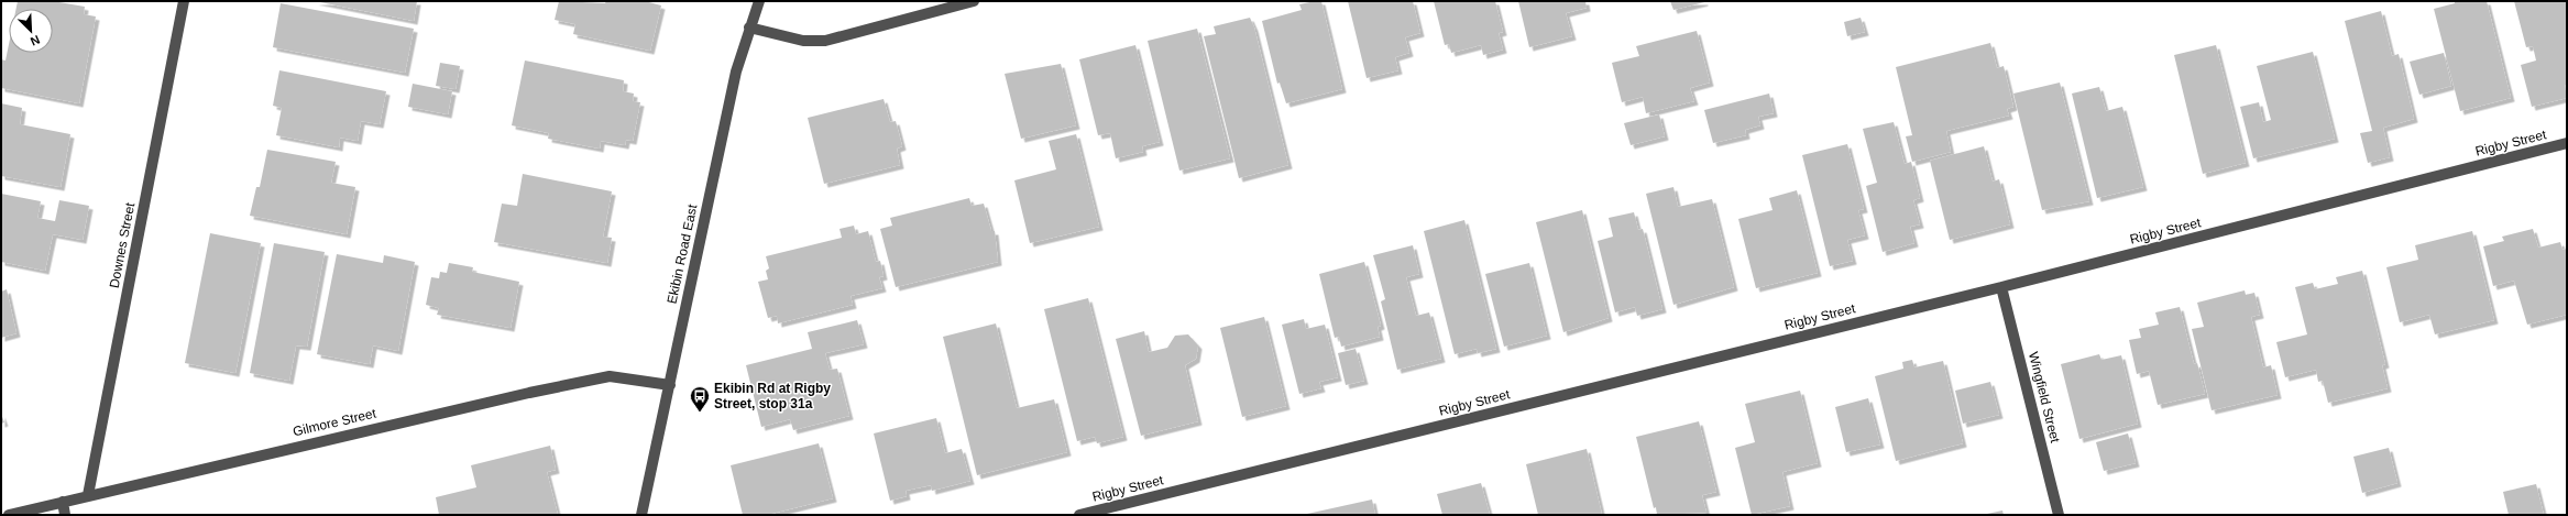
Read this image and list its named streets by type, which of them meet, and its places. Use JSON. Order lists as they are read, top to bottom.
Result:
{
  "streets": {
    "street": [
      "Rigby Street",
      "Downes Street",
      "Ekibin Road East",
      "Wingfield Street",
      "Gilmore Street"
    ]
  },
  "crossings": [
    ["Rigby Street", "Wingfield Street"],
    ["Downes Street", "Gilmore Street"],
    ["Ekibin Road East", "Gilmore Street"]
  ],
  "places": {
    "bus stop": ["Ekibin Rd at Rigby Street, stop 31a"]
  },
  "north": "bottom right"
}
